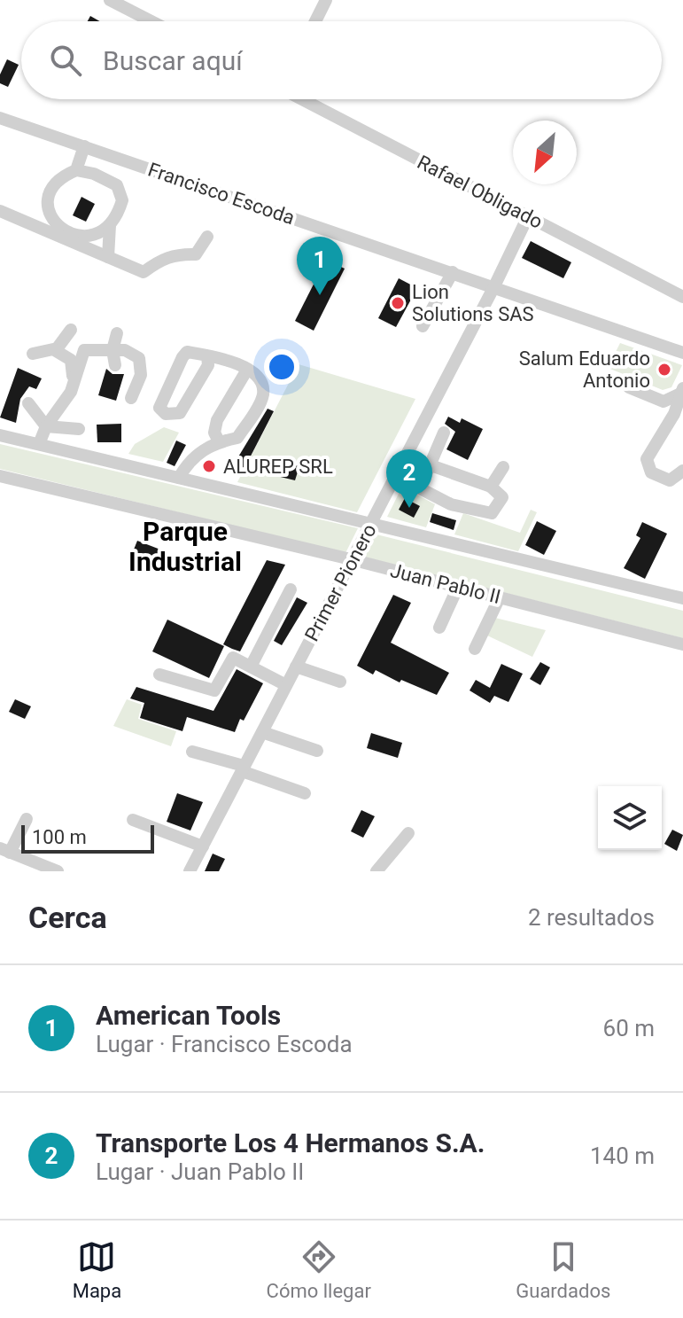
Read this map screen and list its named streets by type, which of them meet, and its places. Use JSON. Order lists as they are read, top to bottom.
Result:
{
  "streets": {
    "street": [
      "Rafael Obligado",
      "Francisco Escoda",
      "Primer Pionero",
      "Juan Pablo II"
    ]
  },
  "crossings": [
    ["Rafael Obligado", "Primer Pionero"],
    ["Francisco Escoda", "Primer Pionero"],
    ["Primer Pionero", "Juan Pablo II"]
  ],
  "districts": ["Parque Industrial"],
  "places": ["Lion Solutions SAS", "Salum Eduardo Antonio", "ALUREP SRL"],
  "scale_bar": "100 m",
  "north": "bottom left",
  "page": {
    "search": "Buscar aquí",
    "pins": ["1", "2"],
    "scale": "100 m",
    "heading": ["Cerca", "2 resultados"],
    "list": [
      {
        "mark": "1",
        "name": "American Tools",
        "note": "Lugar · Francisco Escoda",
        "value": "60 m"
      },
      {
        "mark": "2",
        "name": "Transporte Los 4 Hermanos S.A.",
        "note": "Lugar · Juan Pablo II",
        "value": "140 m"
      }
    ],
    "nav": ["Mapa", "Cómo llegar", "Guardados"]
  }
}
